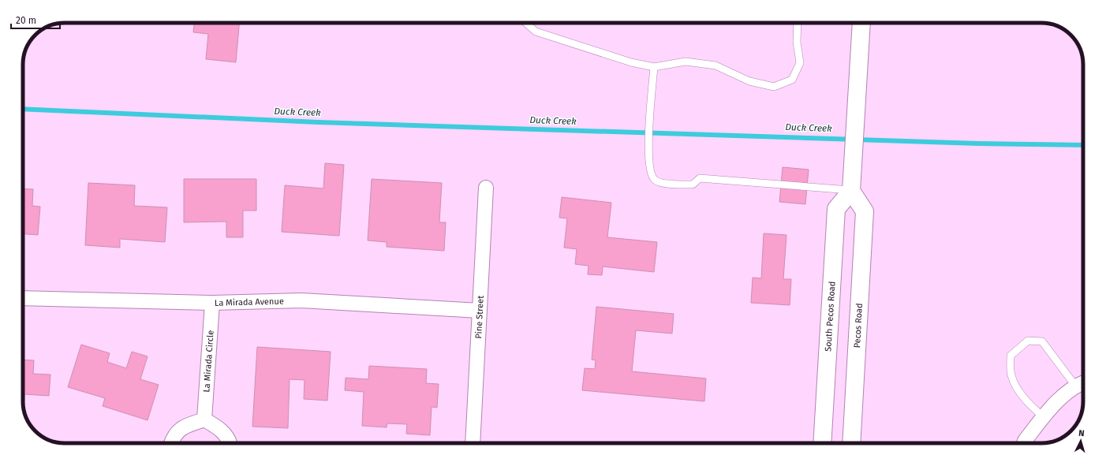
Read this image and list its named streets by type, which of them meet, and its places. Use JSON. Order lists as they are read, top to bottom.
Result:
{
  "streets": {
    "main road": ["South Pecos Road", "Pecos Road"],
    "street": ["La Mirada Avenue", "Pine Street", "La Mirada Circle"]
  },
  "crossings": [
    ["La Mirada Avenue", "Pine Street"],
    ["La Mirada Avenue", "La Mirada Circle"],
    ["South Pecos Road", "Pecos Road"]
  ],
  "water": ["Duck Creek"],
  "scale_bar": "20 m",
  "north": "top"
}
